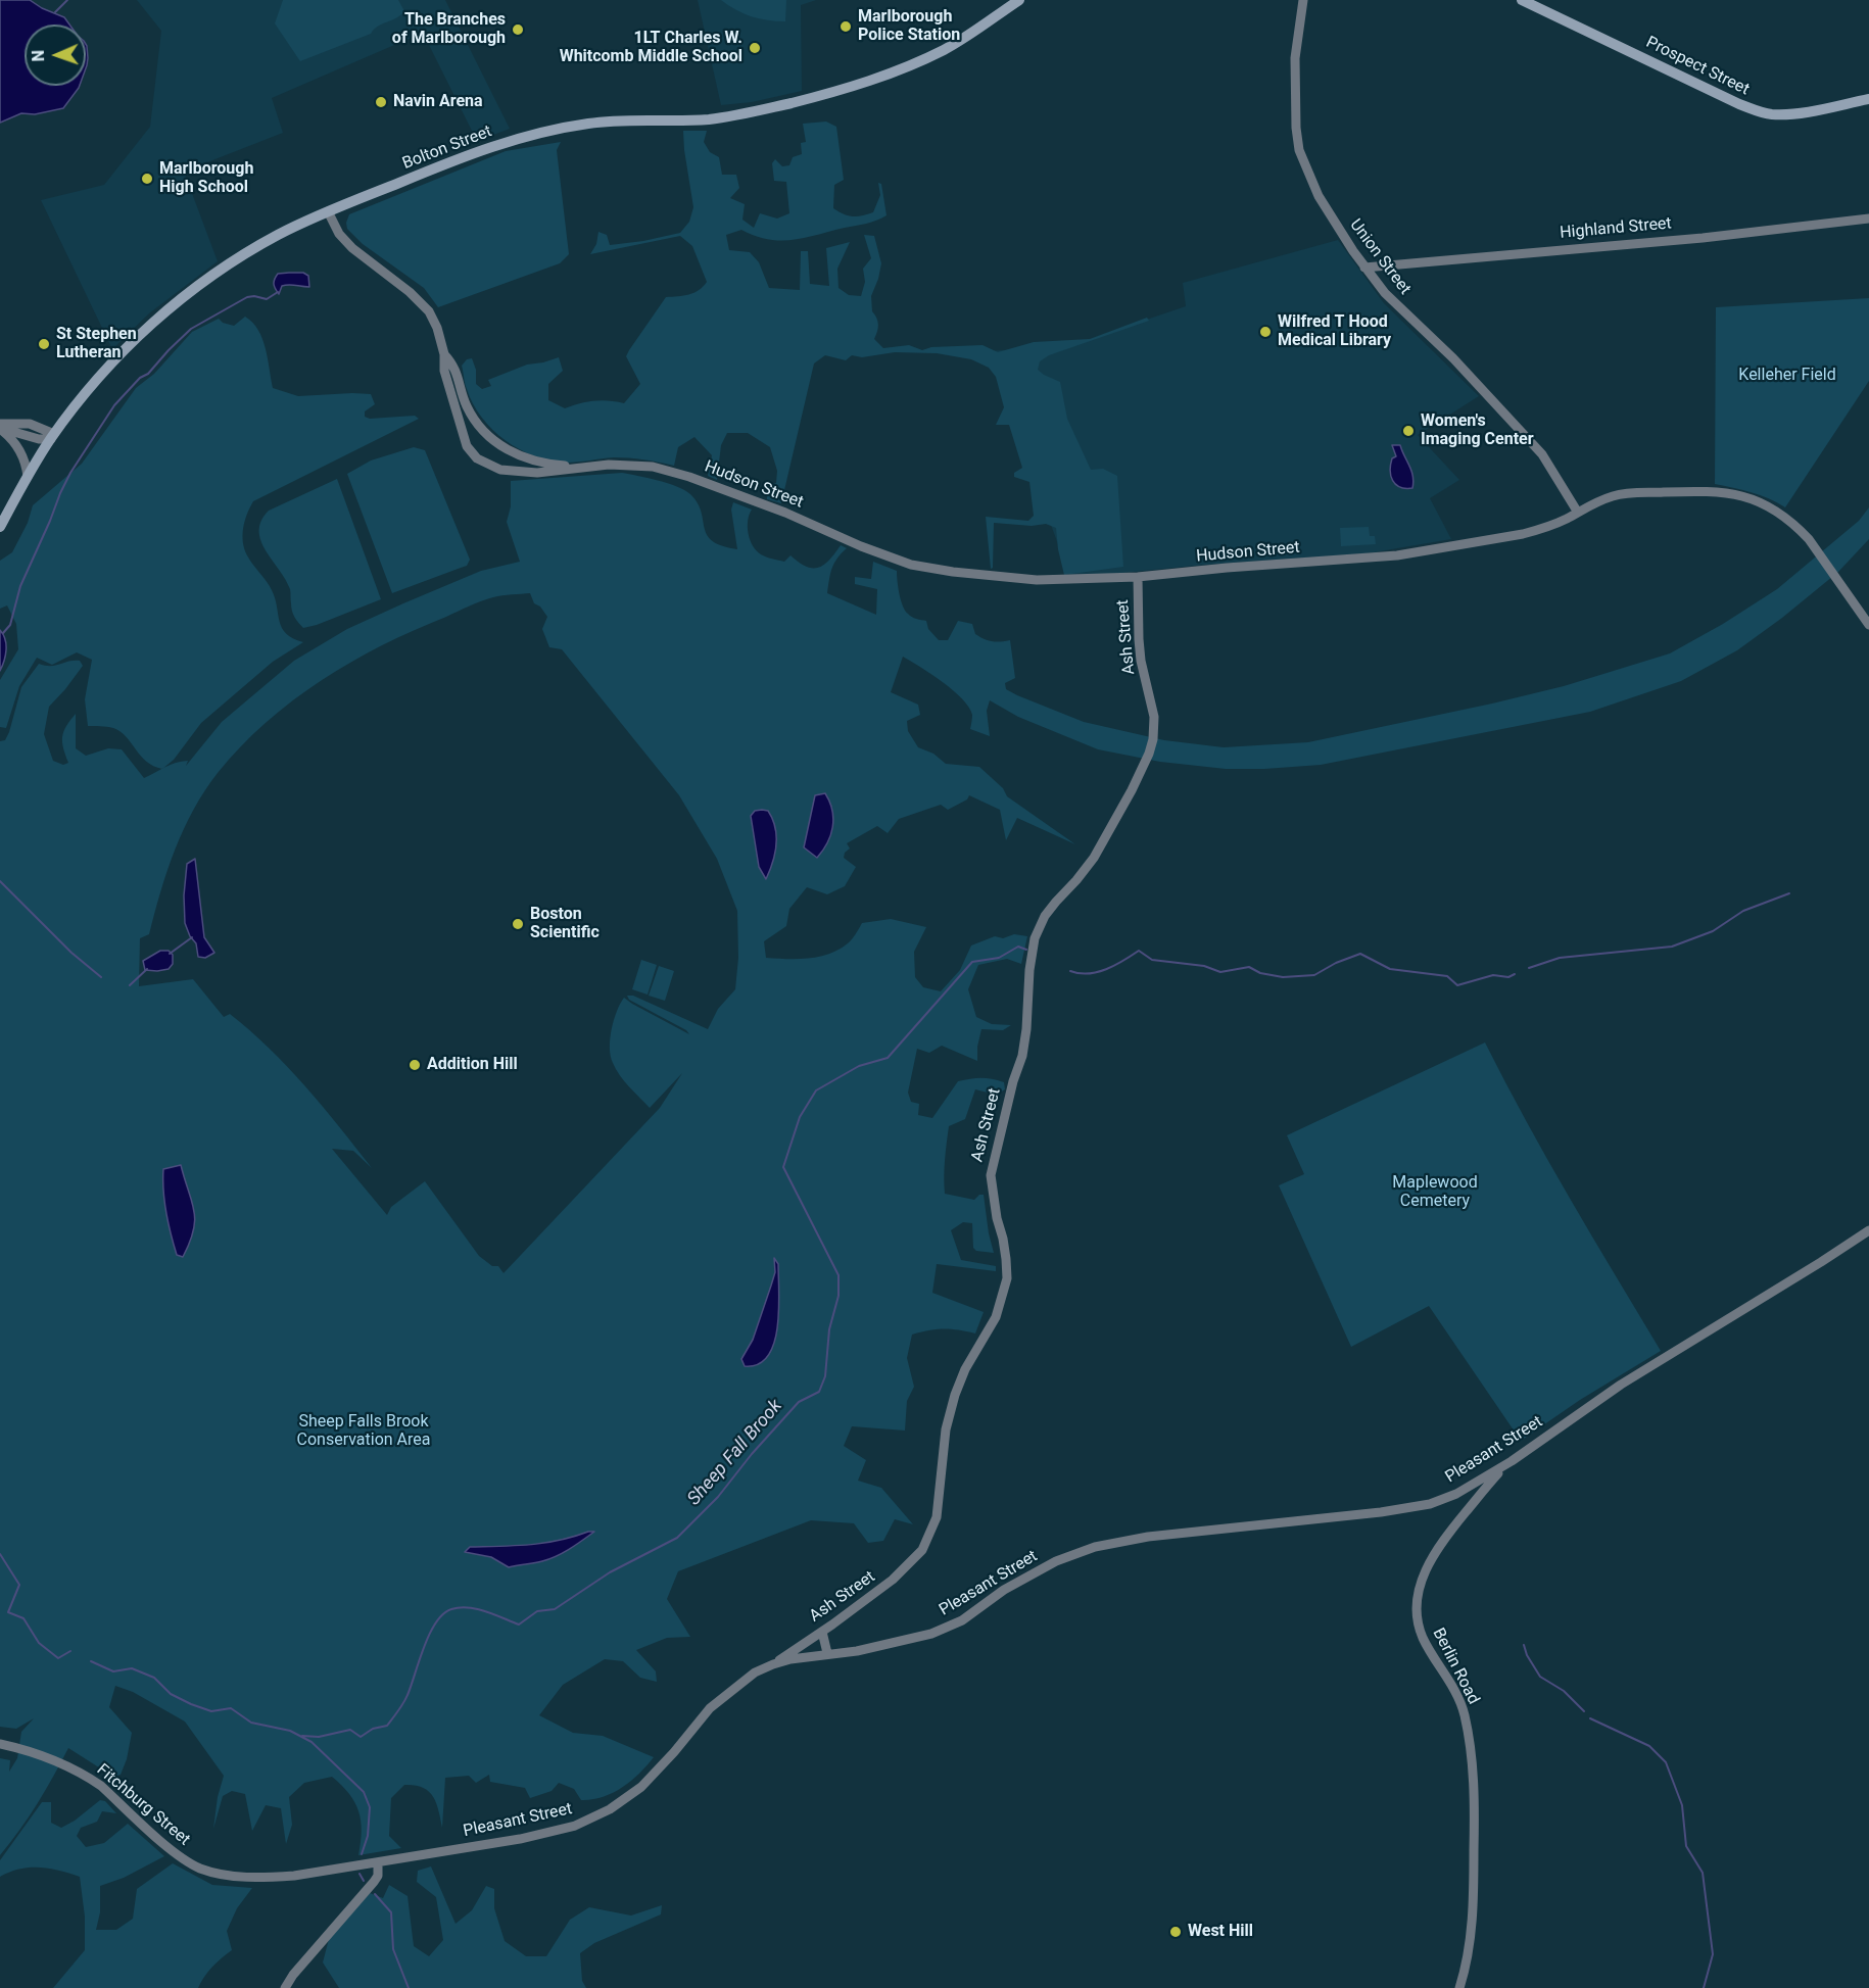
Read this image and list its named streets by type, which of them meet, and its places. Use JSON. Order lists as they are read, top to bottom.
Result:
{
  "streets": {
    "main road": ["Prospect Street", "Bolton Street"],
    "street": [
      "Highland Street",
      "Union Street",
      "Hudson Street",
      "Ash Street",
      "Pleasant Street",
      "Berlin Road",
      "Fitchburg Street"
    ]
  },
  "crossings": [
    ["Bolton Street", "Hudson Street"],
    ["Highland Street", "Union Street"],
    ["Union Street", "Hudson Street"],
    ["Hudson Street", "Ash Street"],
    ["Ash Street", "Pleasant Street"],
    ["Pleasant Street", "Berlin Road"],
    ["Pleasant Street", "Fitchburg Street"]
  ],
  "water": ["Sheep Fall Brook"],
  "parks": ["Kelleher Field", "Maplewood Cemetery", "Sheep Falls Brook Conservation Area"],
  "places": [
    "Marlborough Police Station",
    "The Branches of Marlborough",
    "1LT Charles W. Whitcomb Middle School",
    "Navin Arena",
    "Marlborough High School",
    "Wilfred T Hood Medical Library",
    "St Stephen Lutheran",
    "Women's Imaging Center",
    "Boston Scientific",
    "Addition Hill",
    "West Hill"
  ],
  "north": "left"
}
